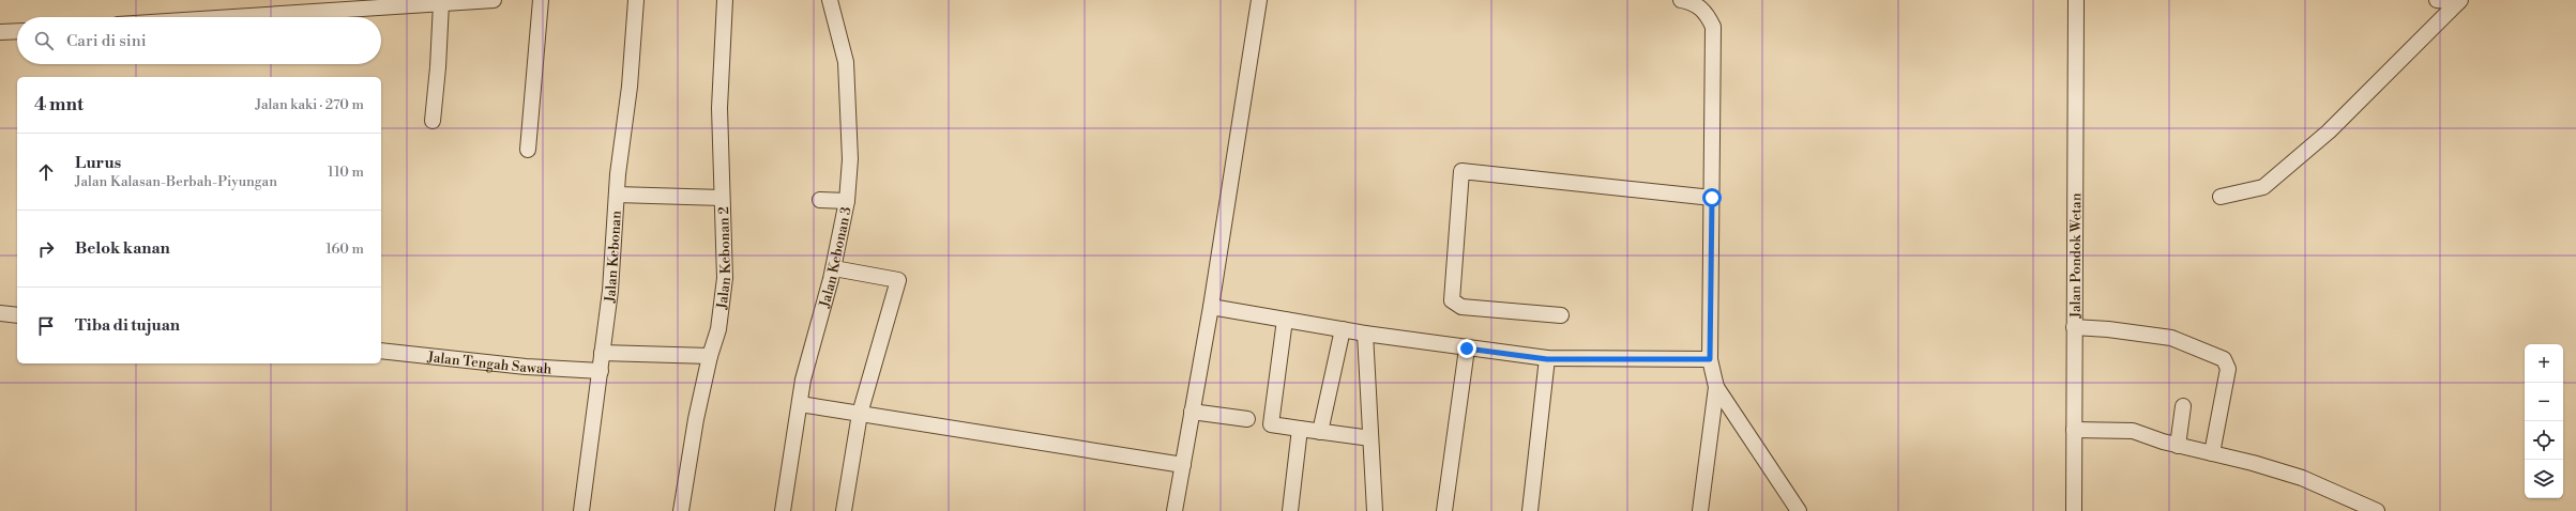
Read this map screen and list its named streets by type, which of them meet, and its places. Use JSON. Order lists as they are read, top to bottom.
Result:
{
  "streets": {
    "street": [
      "Jalan Kebonan",
      "Jalan Pondok Wetan",
      "Jalan Kebonan 3",
      "Jalan Kebonan 2",
      "Jalan Tengah Sawah"
    ]
  },
  "crossings": [
    ["Jalan Kebonan", "Jalan Tengah Sawah"]
  ],
  "page": {
    "search": "Cari di sini",
    "heading": ["4 mnt", "Jalan kaki · 270 m"],
    "list": [
      ["Lurus", "Jalan Kalasan-Berbah-Piyungan", "110 m"],
      ["Belok kanan", "160 m"],
      "Tiba di tujuan"
    ],
    "map_buttons": ["+", "−"]
  }
}
